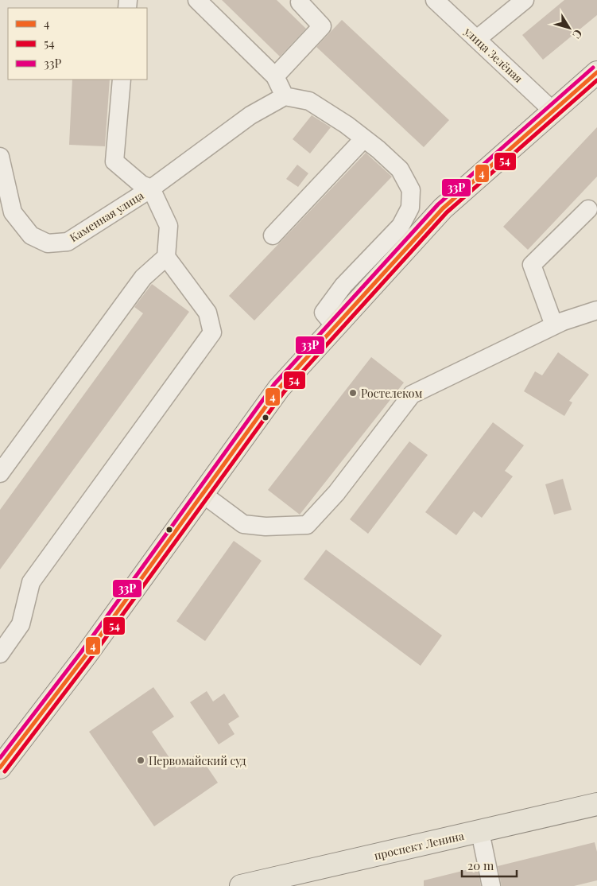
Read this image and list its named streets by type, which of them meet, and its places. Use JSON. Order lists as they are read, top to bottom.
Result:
{
  "streets": {
    "main road": ["проспект Ленина"],
    "street": ["улица Зелёная", "Каменная улица"]
  },
  "places": ["Ростелеком", "Первомайский суд"],
  "lines": ["transit line 33Р", "transit line 4", "transit line 54"],
  "legend": ["4", "54", "33Р"],
  "scale_bar": "20 m",
  "north": "bottom right"
}
